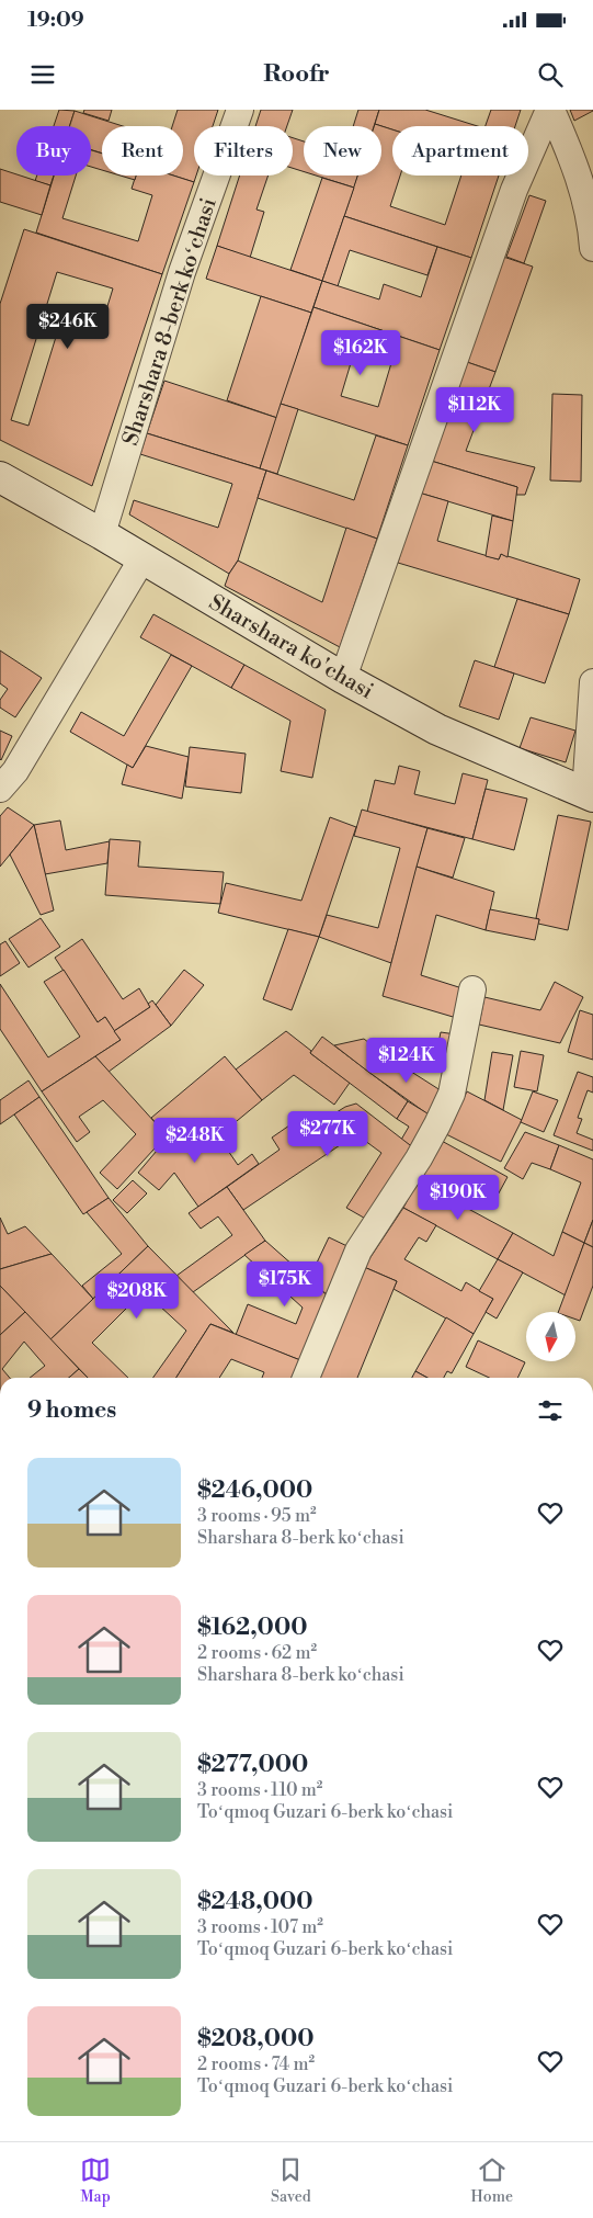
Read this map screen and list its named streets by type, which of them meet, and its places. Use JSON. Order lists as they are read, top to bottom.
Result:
{
  "streets": {
    "street": ["Sharshara 8-berk koʻchasi", "Sharshara ko'chasi"]
  },
  "crossings": [
    ["Sharshara 8-berk koʻchasi", "Sharshara ko'chasi"]
  ],
  "north": "bottom",
  "page": {
    "status": "19:09",
    "header": "Roofr",
    "chip": [
      "Buy",
      "Rent",
      "Filters",
      "New",
      "Apartment"
    ],
    "price": [
      "$246K",
      "$162K",
      "$112K",
      "$124K",
      "$277K",
      "$248K",
      "$190K",
      "$175K",
      "$208K"
    ],
    "heading": "9 homes",
    "list": [
      {
        "name": "$246,000",
        "note": "3 rooms · 95 m² · Sharshara 8-berk koʻchasi"
      },
      {
        "name": "$162,000",
        "note": "2 rooms · 62 m² · Sharshara 8-berk koʻchasi"
      },
      {
        "name": "$277,000",
        "note": "3 rooms · 110 m² · Toʻqmoq Guzari 6-berk koʻchasi"
      },
      {
        "name": "$248,000",
        "note": "3 rooms · 107 m² · Toʻqmoq Guzari 6-berk koʻchasi"
      },
      {
        "name": "$208,000",
        "note": "2 rooms · 74 m² · Toʻqmoq Guzari 6-berk koʻchasi"
      }
    ],
    "tabs": ["Map", "Saved", "Home"]
  }
}
